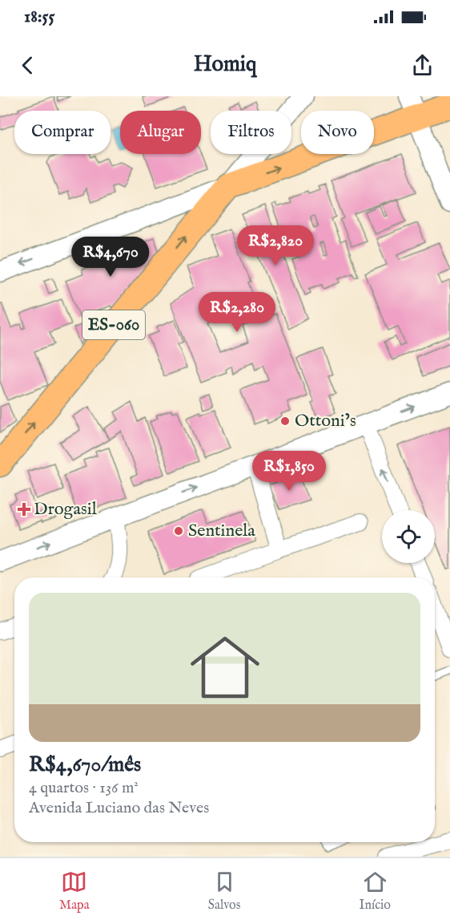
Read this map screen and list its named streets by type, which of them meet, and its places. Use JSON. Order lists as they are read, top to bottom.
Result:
{
  "streets": {
    "main road": ["ES-060"]
  },
  "places": {
    "other": ["Ottoni’s", "Sentinela"],
    "health": ["Drogasil"]
  },
  "page": {
    "status": "18:55",
    "header": "Homiq",
    "chip": [
      "Comprar",
      "Alugar",
      "Filtros",
      "Novo"
    ],
    "price": [
      "R$2,820",
      "R$4,670",
      "R$2,280",
      "R$1,850"
    ],
    "list": [
      {
        "name": "R$4,670/mês",
        "note": "4 quartos · 136 m² · Avenida Luciano das Neves"
      }
    ],
    "tabs": ["Mapa", "Salvos", "Início"]
  }
}
